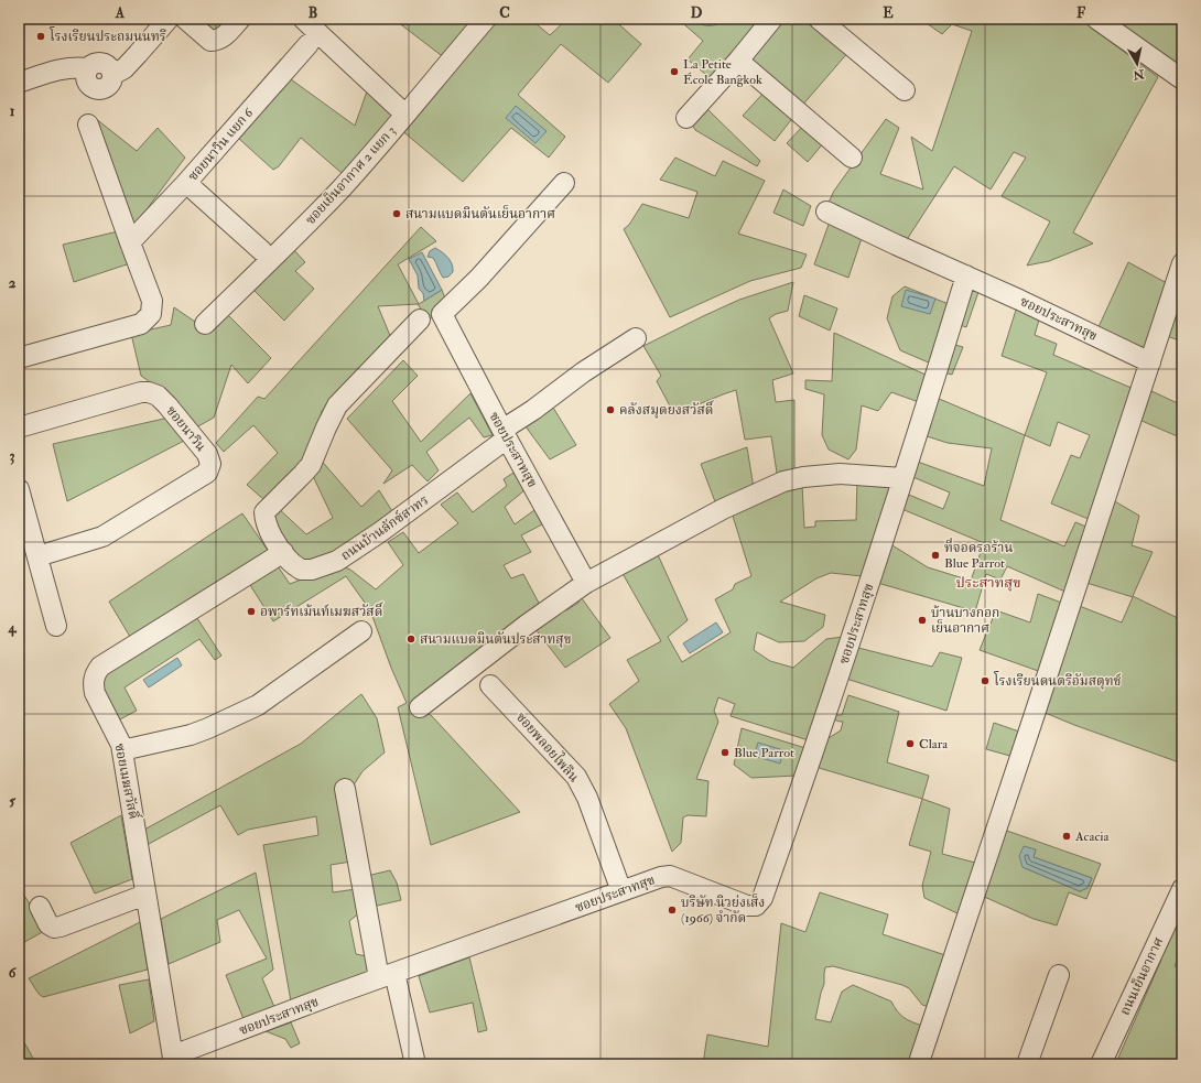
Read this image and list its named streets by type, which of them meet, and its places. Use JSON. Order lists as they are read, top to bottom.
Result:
{
  "streets": {
    "street": [
      "ซอยนาวิน แยก 6",
      "ซอยเย็นอากาศ 2 แยก 3",
      "ซอยประสาทสุข",
      "ซอยนาวิน",
      "ถนนบ้านลักซ์สาทร",
      "ซอยพลอยไพลิน",
      "ซอยเมฆสวัสดิ์",
      "ถนนเย็นอากาศ"
    ]
  },
  "crossings": [
    ["ซอยประสาทสุข", "ถนนบ้านลักซ์สาทร"],
    ["ซอยประสาทสุข", "ซอยพลอยไพลิน"],
    ["ซอยประสาทสุข", "ซอยเมฆสวัสดิ์"],
    ["ถนนบ้านลักซ์สาทร", "ซอยเมฆสวัสดิ์"]
  ],
  "districts": ["ประสาทสุข"],
  "places": [
    "โรงเรียนประถมนนทรี",
    "La Petite École Bangkok",
    "สนามแบดมินตันเย็นอากาศ",
    "คลังสมุดยงสวัสดิ์",
    "ที่จอดรถร้าน Blue Parrot",
    "อพาร์ทเม้นท์เมฆสวัสดิ์",
    "บ้านบางกอก เย็นอากาศ",
    "สนามแบดมินตันประสาทสุข",
    "โรงเรียนดนตรีอัมสตุทช์",
    "Clara",
    "Blue Parrot",
    "Acacia",
    "บริษัท นิวย่งเส็ง (1966) จำกัด"
  ],
  "north": "bottom",
  "grid": {
    "columns": [
      "A",
      "B",
      "C",
      "D",
      "E",
      "F"
    ],
    "rows": [
      "1",
      "2",
      "3",
      "4",
      "5",
      "6"
    ]
  }
}
